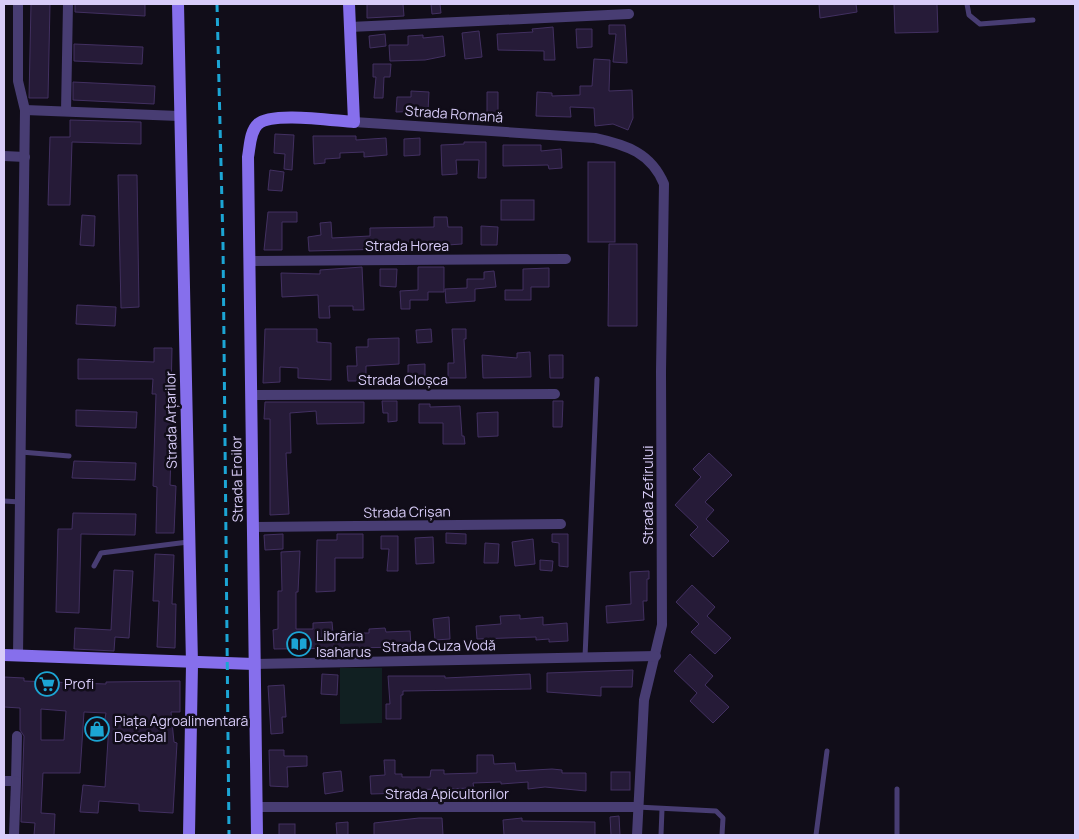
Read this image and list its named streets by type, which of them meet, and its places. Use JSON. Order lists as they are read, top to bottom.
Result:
{
  "streets": {
    "street": [
      "Strada Romană",
      "Strada Horea",
      "Strada Cloșca",
      "Strada Arțarilor",
      "Strada Eroilor",
      "Strada Zefirului",
      "Strada Crișan",
      "Strada Cuza Vodă",
      "Strada Apicultorilor"
    ]
  },
  "crossings": [
    ["Strada Romană", "Strada Eroilor"],
    ["Strada Romană", "Strada Zefirului"],
    ["Strada Horea", "Strada Eroilor"],
    ["Strada Cloșca", "Strada Eroilor"],
    ["Strada Arțarilor", "Strada Cuza Vodă"],
    ["Strada Eroilor", "Strada Crișan"],
    ["Strada Eroilor", "Strada Cuza Vodă"],
    ["Strada Eroilor", "Strada Apicultorilor"],
    ["Strada Zefirului", "Strada Cuza Vodă"],
    ["Strada Zefirului", "Strada Apicultorilor"]
  ],
  "places": {
    "library": ["Librăria Isaharus"],
    "supermarket": ["Profi"],
    "shop": ["Piața Agroalimentară Decebal"]
  }
}
